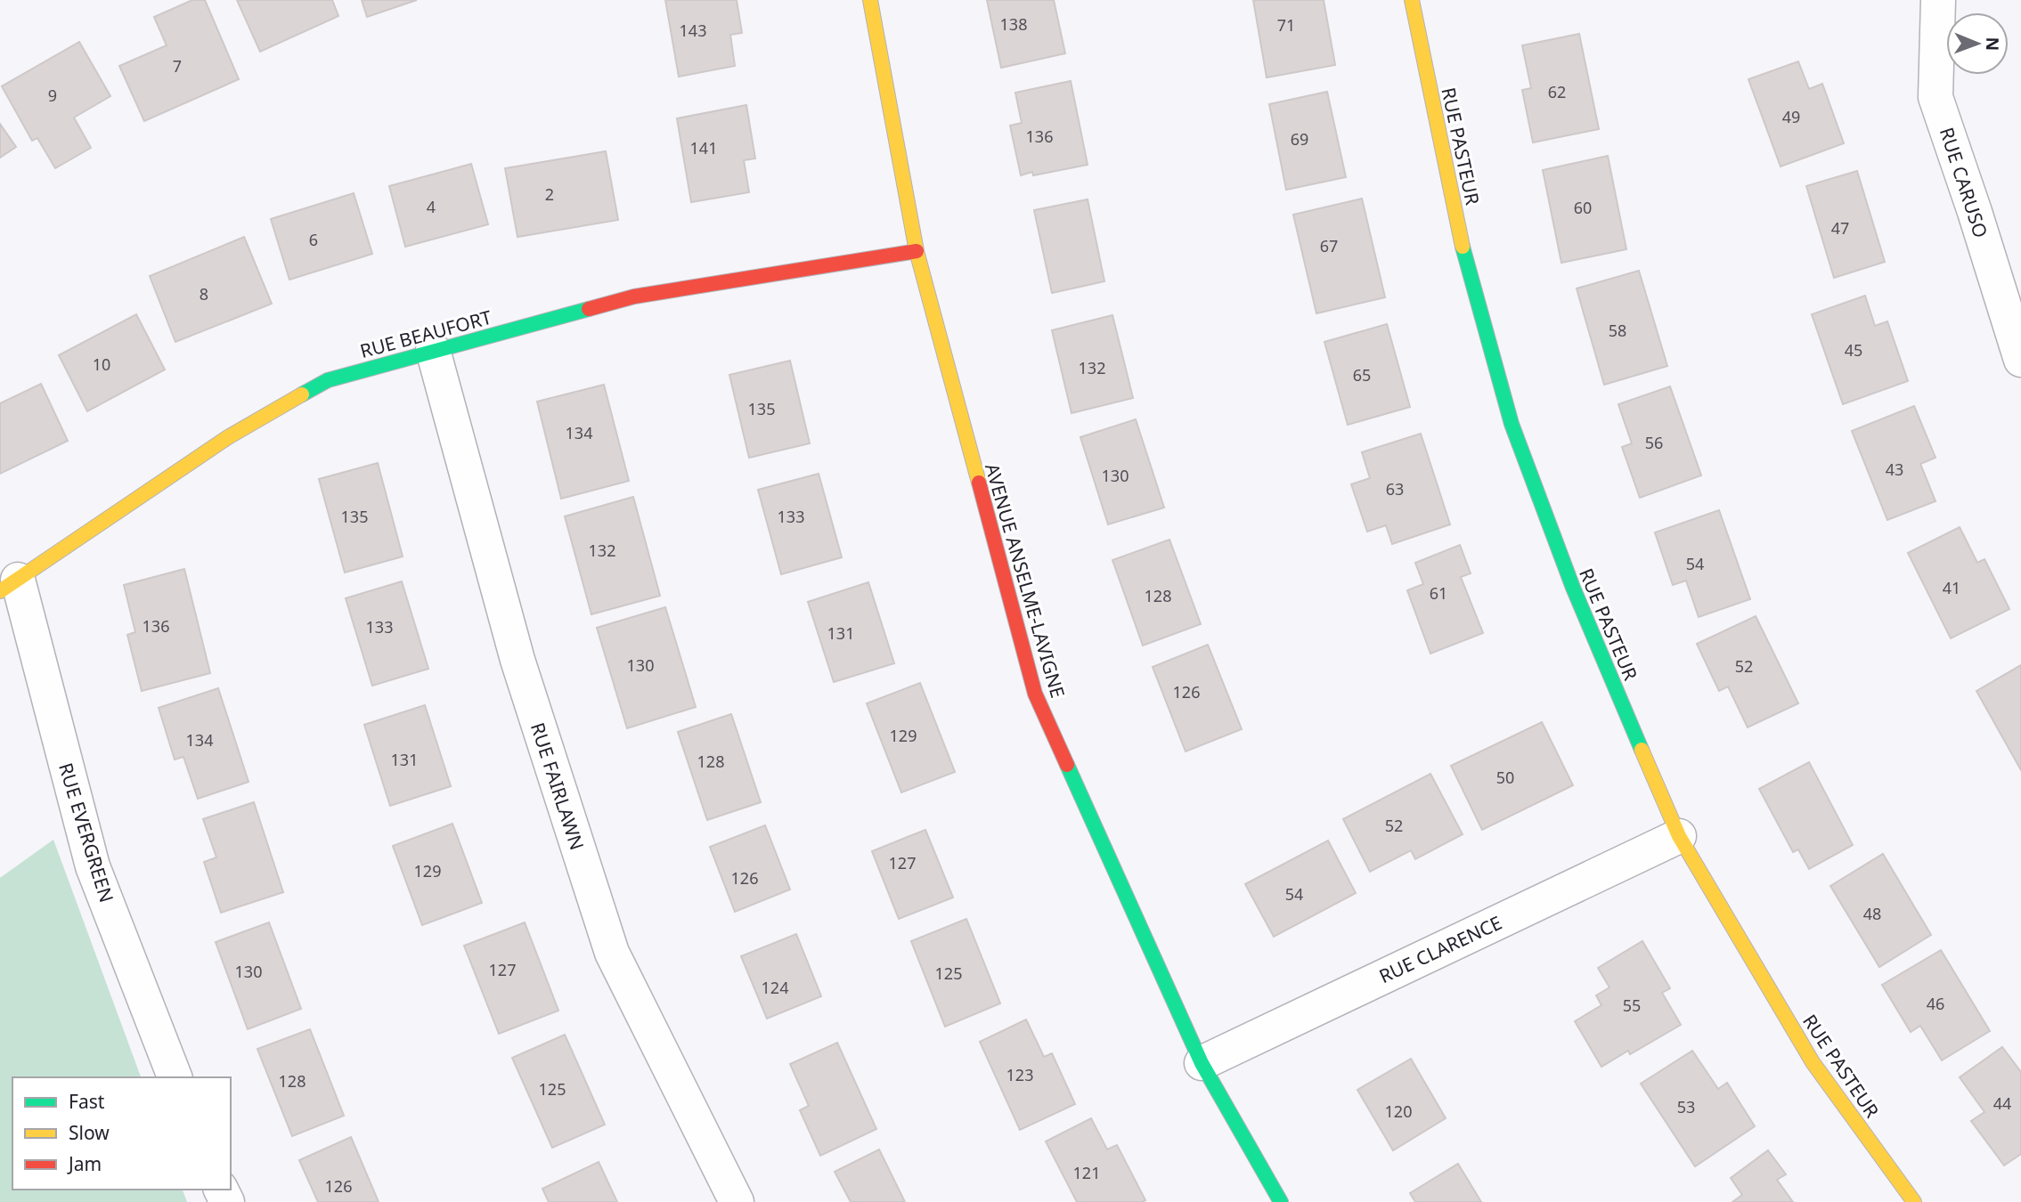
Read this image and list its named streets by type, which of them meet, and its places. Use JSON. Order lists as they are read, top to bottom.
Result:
{
  "streets": {
    "street": [
      "RUE PASTEUR",
      "RUE CARUSO",
      "RUE BEAUFORT",
      "AVENUE ANSELME-LAVIGNE",
      "RUE FAIRLAWN",
      "RUE EVERGREEN",
      "RUE CLARENCE"
    ]
  },
  "crossings": [
    ["RUE PASTEUR", "RUE CLARENCE"],
    ["RUE BEAUFORT", "AVENUE ANSELME-LAVIGNE"],
    ["RUE BEAUFORT", "RUE FAIRLAWN"],
    ["RUE BEAUFORT", "RUE EVERGREEN"],
    ["AVENUE ANSELME-LAVIGNE", "RUE CLARENCE"]
  ],
  "house_numbers": [
    "138",
    "71",
    "143",
    "7",
    "62",
    "9",
    "49",
    "136",
    "69",
    "141",
    "2",
    "4",
    "60",
    "47",
    "6",
    "67",
    "8",
    "58",
    "45",
    "10",
    "132",
    "65",
    "135",
    "134",
    "56",
    "43",
    "130",
    "63",
    "135",
    "133",
    "132",
    "54",
    "41",
    "61",
    "128",
    "136",
    "133",
    "131",
    "130",
    "52",
    "126",
    "129",
    "134",
    "131",
    "128",
    "50",
    "52",
    "127",
    "129",
    "126",
    "54",
    "48",
    "127",
    "130",
    "125",
    "124",
    "46",
    "55",
    "123",
    "128",
    "125",
    "44",
    "53",
    "120",
    "121",
    "126"
  ],
  "legend": ["Fast", "Slow", "Jam"],
  "north": "right"
}
